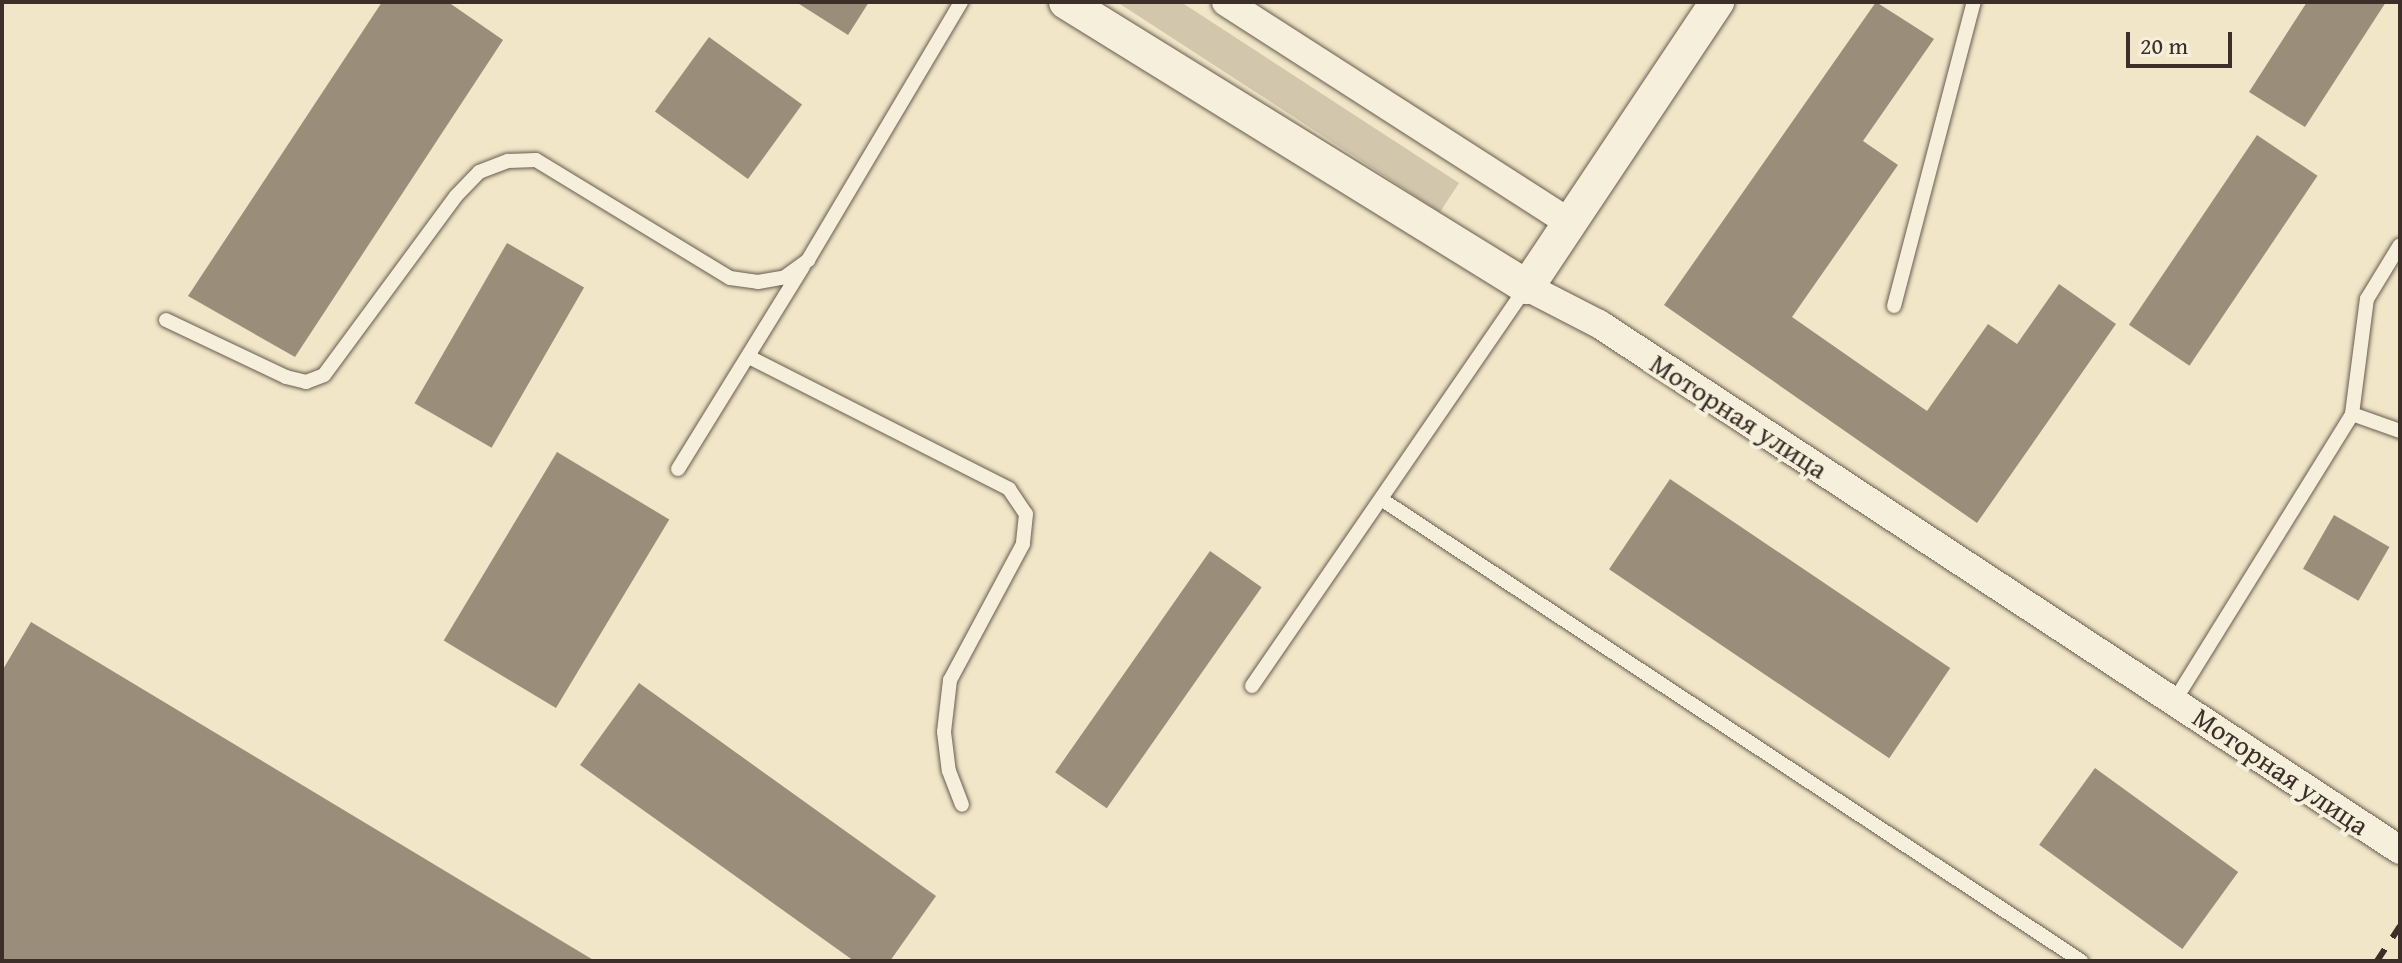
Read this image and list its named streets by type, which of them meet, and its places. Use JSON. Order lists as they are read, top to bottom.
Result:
{
  "streets": {
    "street": ["Моторная улица"]
  },
  "scale_bar": "20 m"
}
